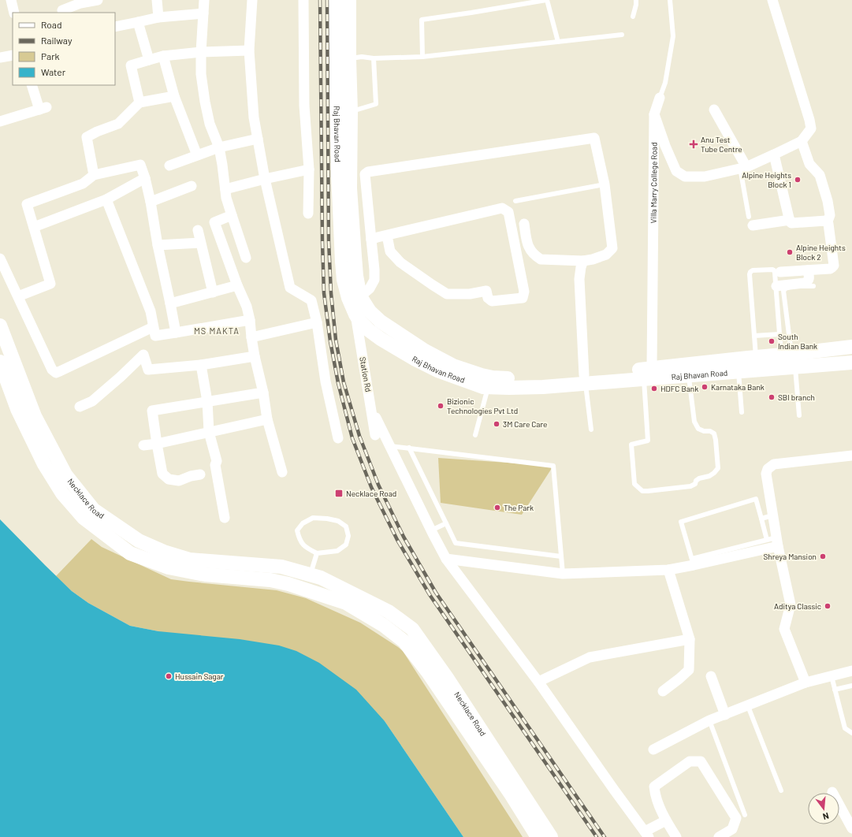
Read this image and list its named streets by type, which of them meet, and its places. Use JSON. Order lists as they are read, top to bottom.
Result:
{
  "streets": {
    "main road": ["Raj Bhavan Road", "Necklace Road"],
    "street": ["Villa Marry College Road", "Station Rd"]
  },
  "crossings": [
    ["Raj Bhavan Road", "Villa Marry College Road"],
    ["Raj Bhavan Road", "Station Rd"]
  ],
  "districts": ["MS MAKTA"],
  "places": {
    "health": ["Anu Test Tube Centre"],
    "other": [
      "Alpine Heights Block 1",
      "Alpine Heights Block 2",
      "South Indian Bank",
      "Karnataka Bank",
      "HDFC Bank",
      "SBI branch",
      "Bizionic Technologies Pvt Ltd",
      "3M Care Care",
      "The Park",
      "Shreya Mansion",
      "Aditya Classic",
      "Hussain Sagar"
    ],
    "transit": ["Necklace Road"]
  },
  "legend": [
    "Road",
    "Railway",
    "Park",
    "Water"
  ],
  "north": "bottom"
}
